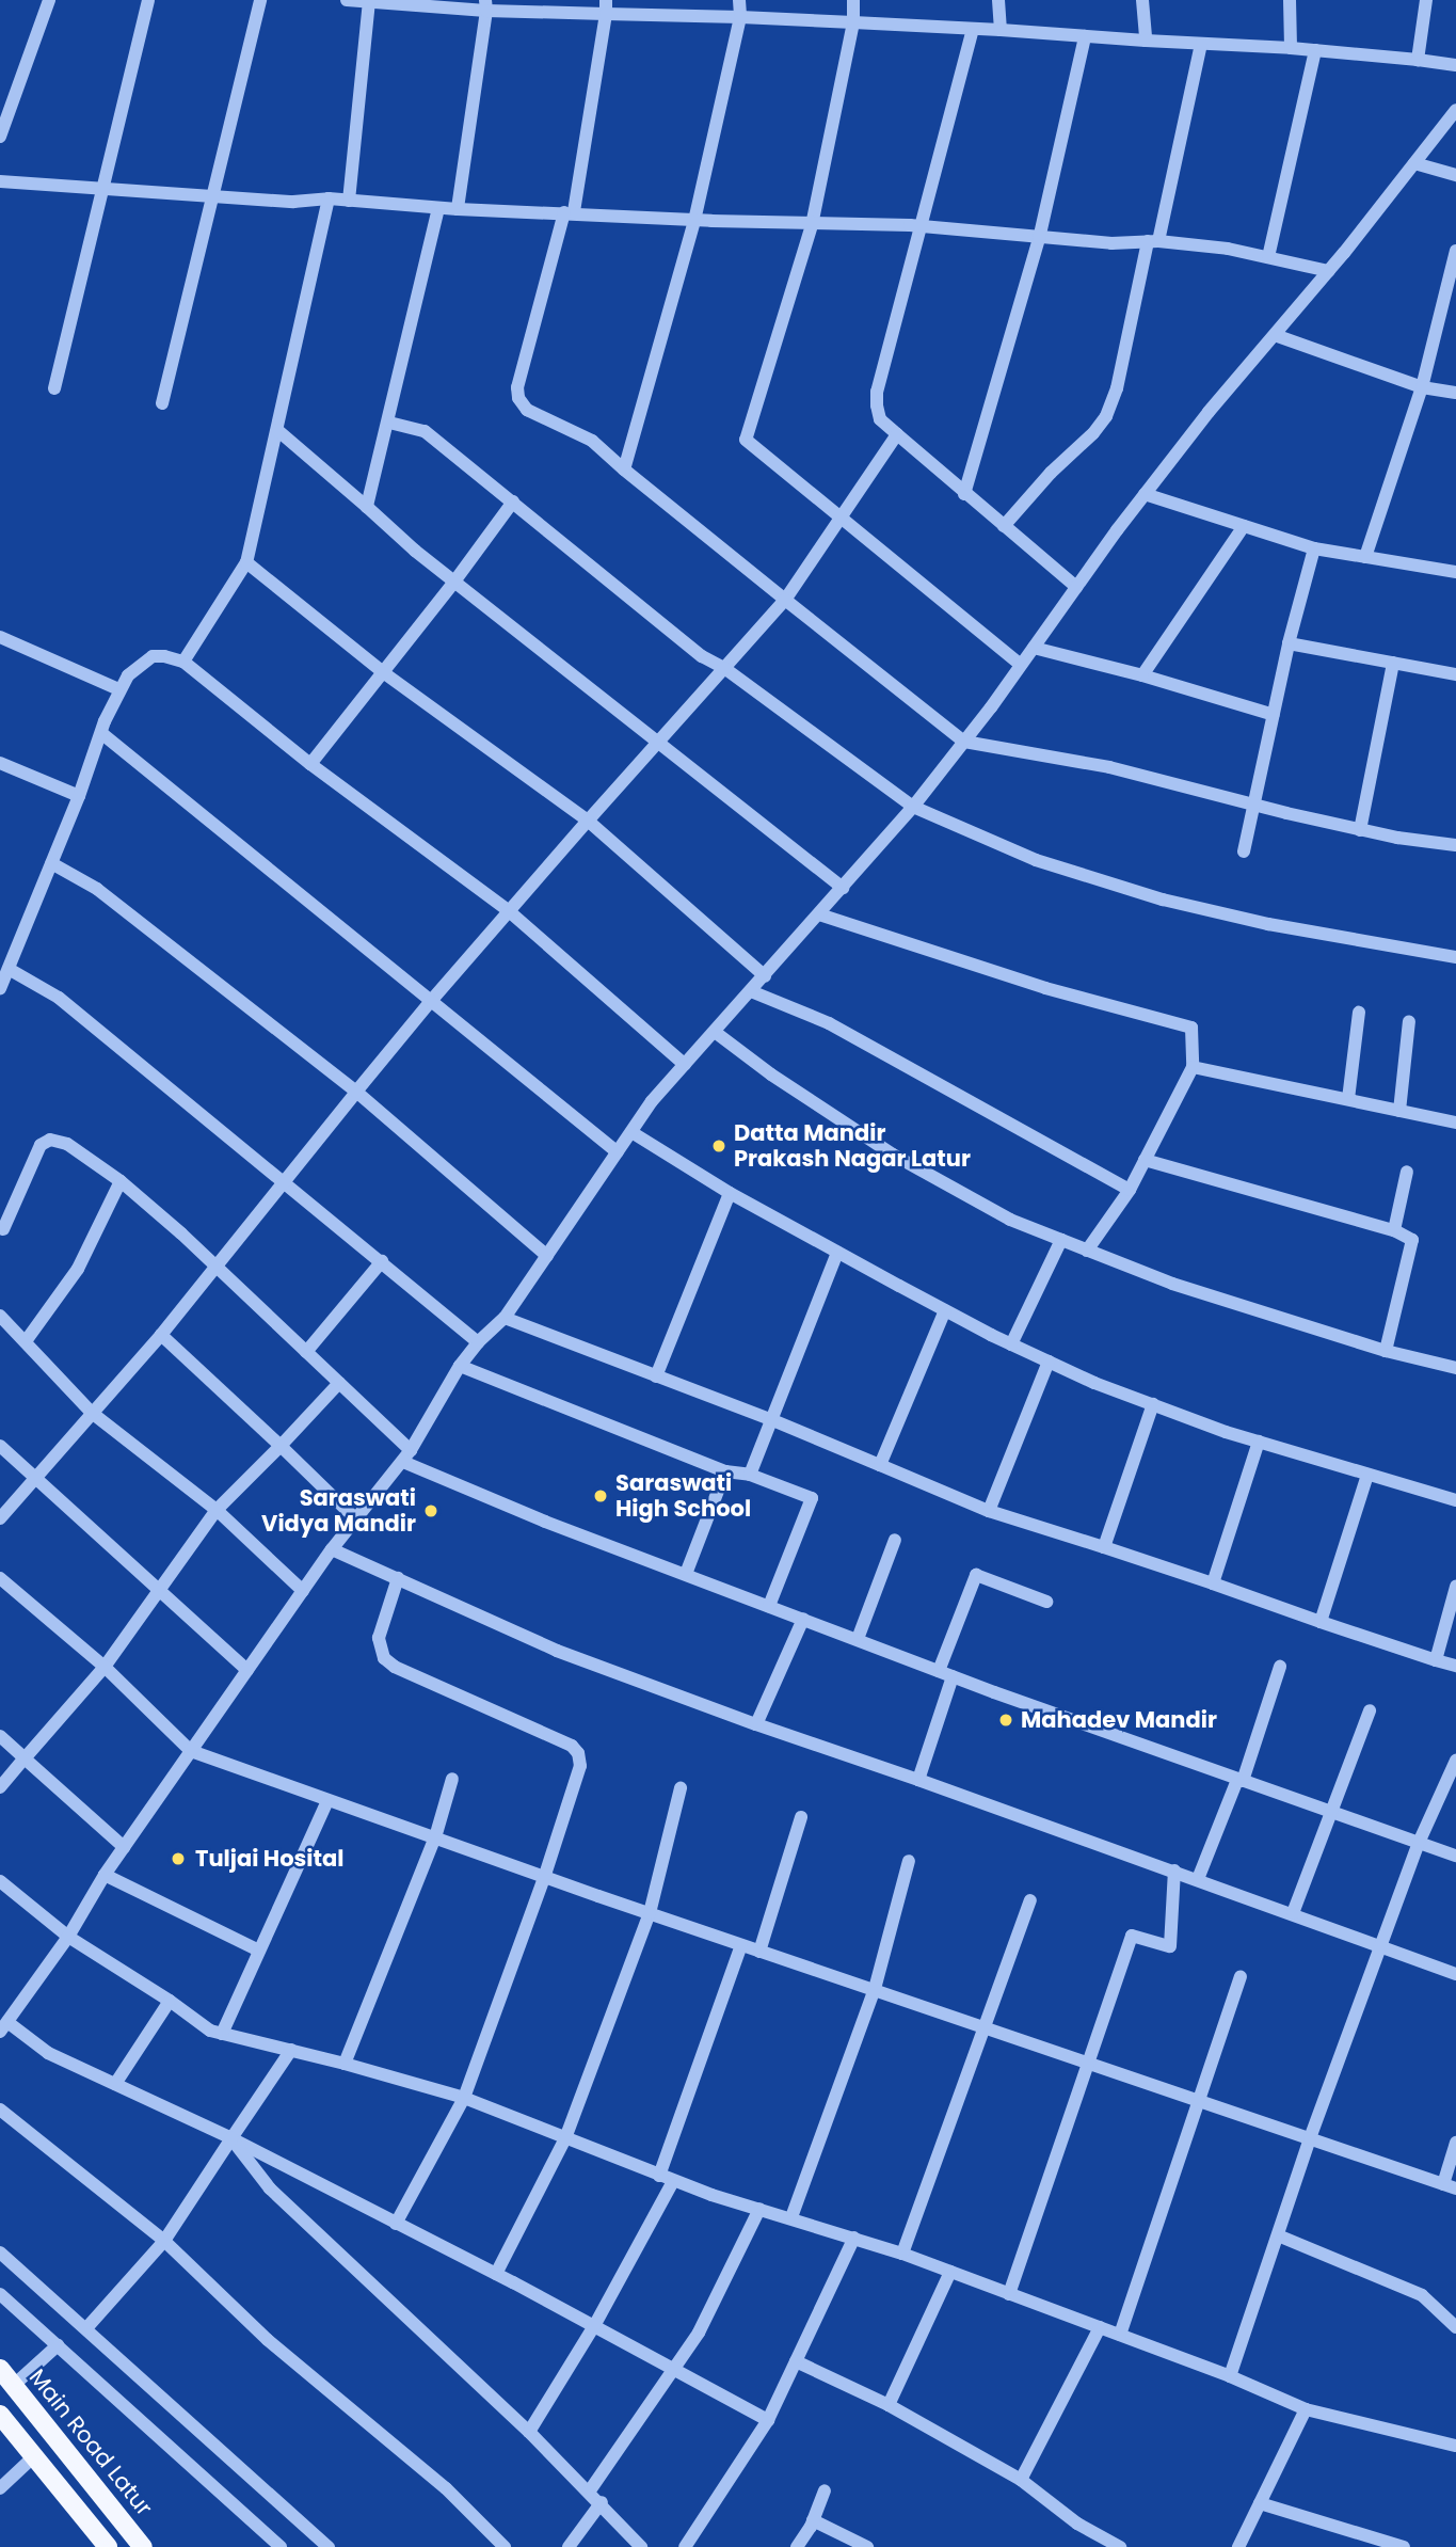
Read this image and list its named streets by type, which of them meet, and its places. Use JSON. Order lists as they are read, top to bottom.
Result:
{
  "streets": {
    "main road": ["Main Road Latur"]
  },
  "places": [
    "Datta Mandir Prakash Nagar Latur",
    "Saraswati High School",
    "Saraswati Vidya Mandir",
    "Mahadev Mandir",
    "Tuljai Hosital"
  ]
}
